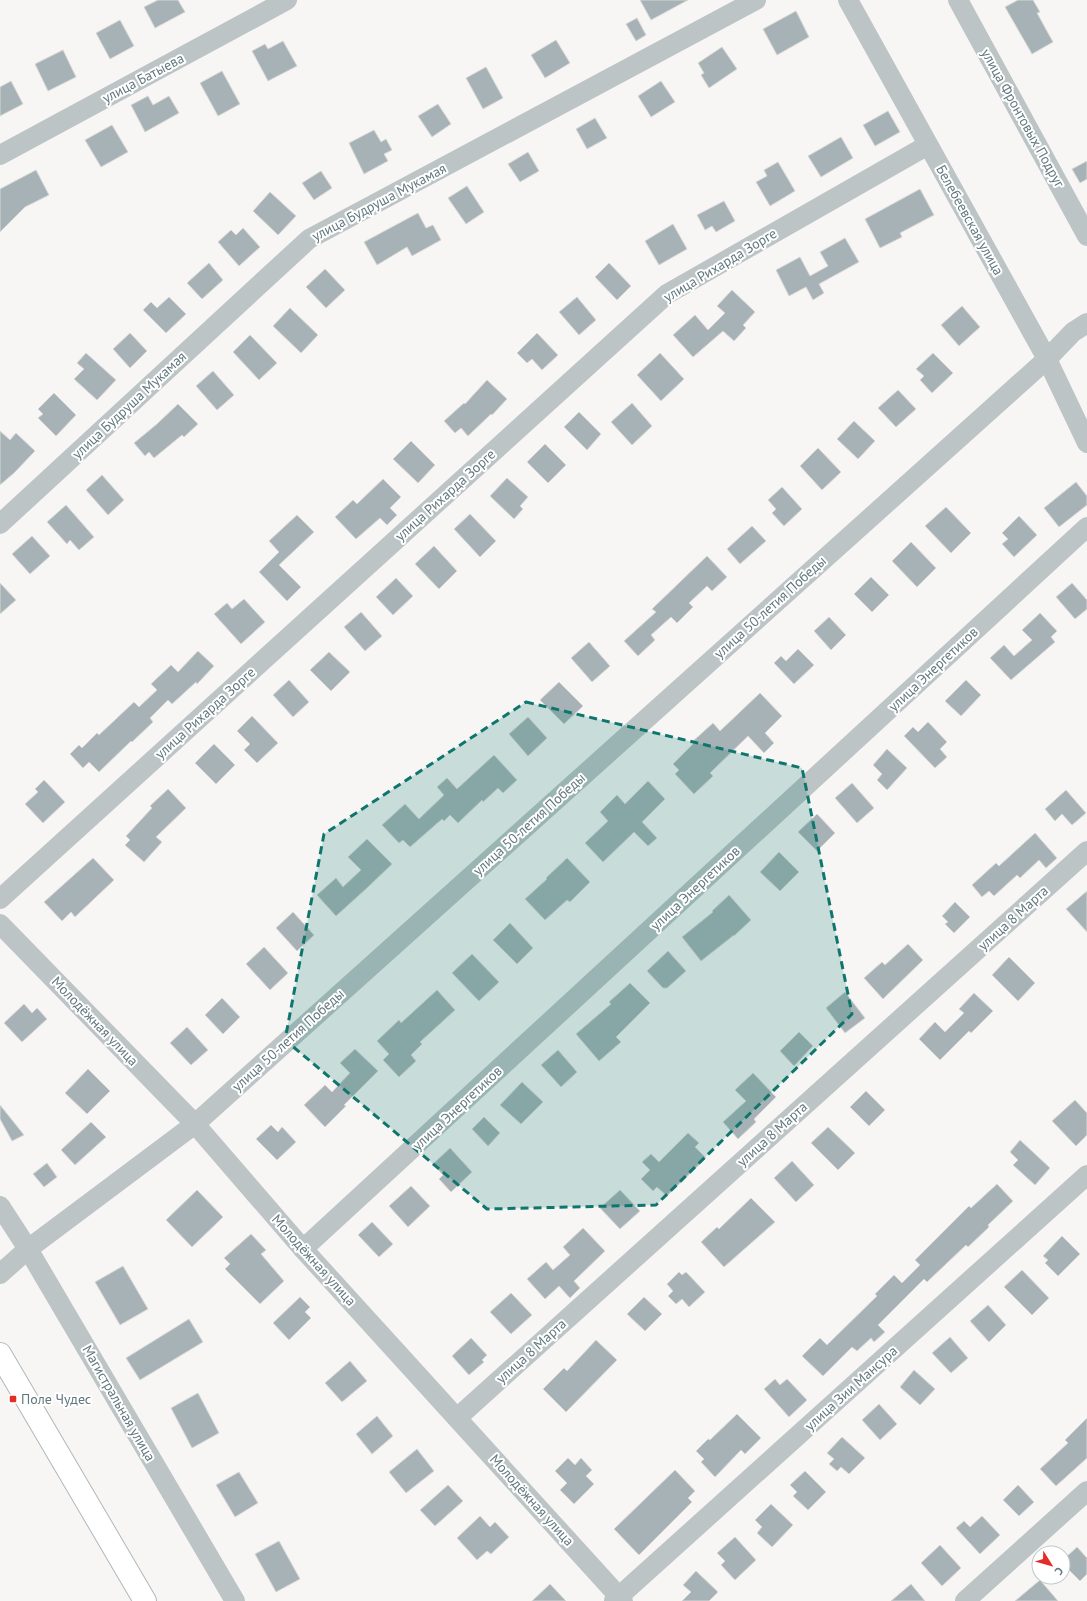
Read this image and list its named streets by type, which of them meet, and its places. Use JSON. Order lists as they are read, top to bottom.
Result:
{
  "streets": {
    "street": [
      "улица Батыева",
      "улица Фронтовых Подруг",
      "улица Будруша Мукамая",
      "Белебеевская улица",
      "улица Рихарда Зорге",
      "улица 50-летия Победы",
      "улица Энергетиков",
      "улица 8 Марта",
      "Молодёжная улица",
      "улица Зии Мансура",
      "Магистральная улица"
    ]
  },
  "crossings": [
    ["Белебеевская улица", "улица Рихарда Зорге"],
    ["Белебеевская улица", "улица 50-летия Победы"],
    ["улица 50-летия Победы", "Молодёжная улица"],
    ["улица 50-летия Победы", "Магистральная улица"],
    ["улица Энергетиков", "Молодёжная улица"],
    ["улица 8 Марта", "Молодёжная улица"],
    ["Молодёжная улица", "улица Зии Мансура"]
  ],
  "places": {
    "transit": ["Поле Чудес"]
  },
  "north": "bottom right"
}
